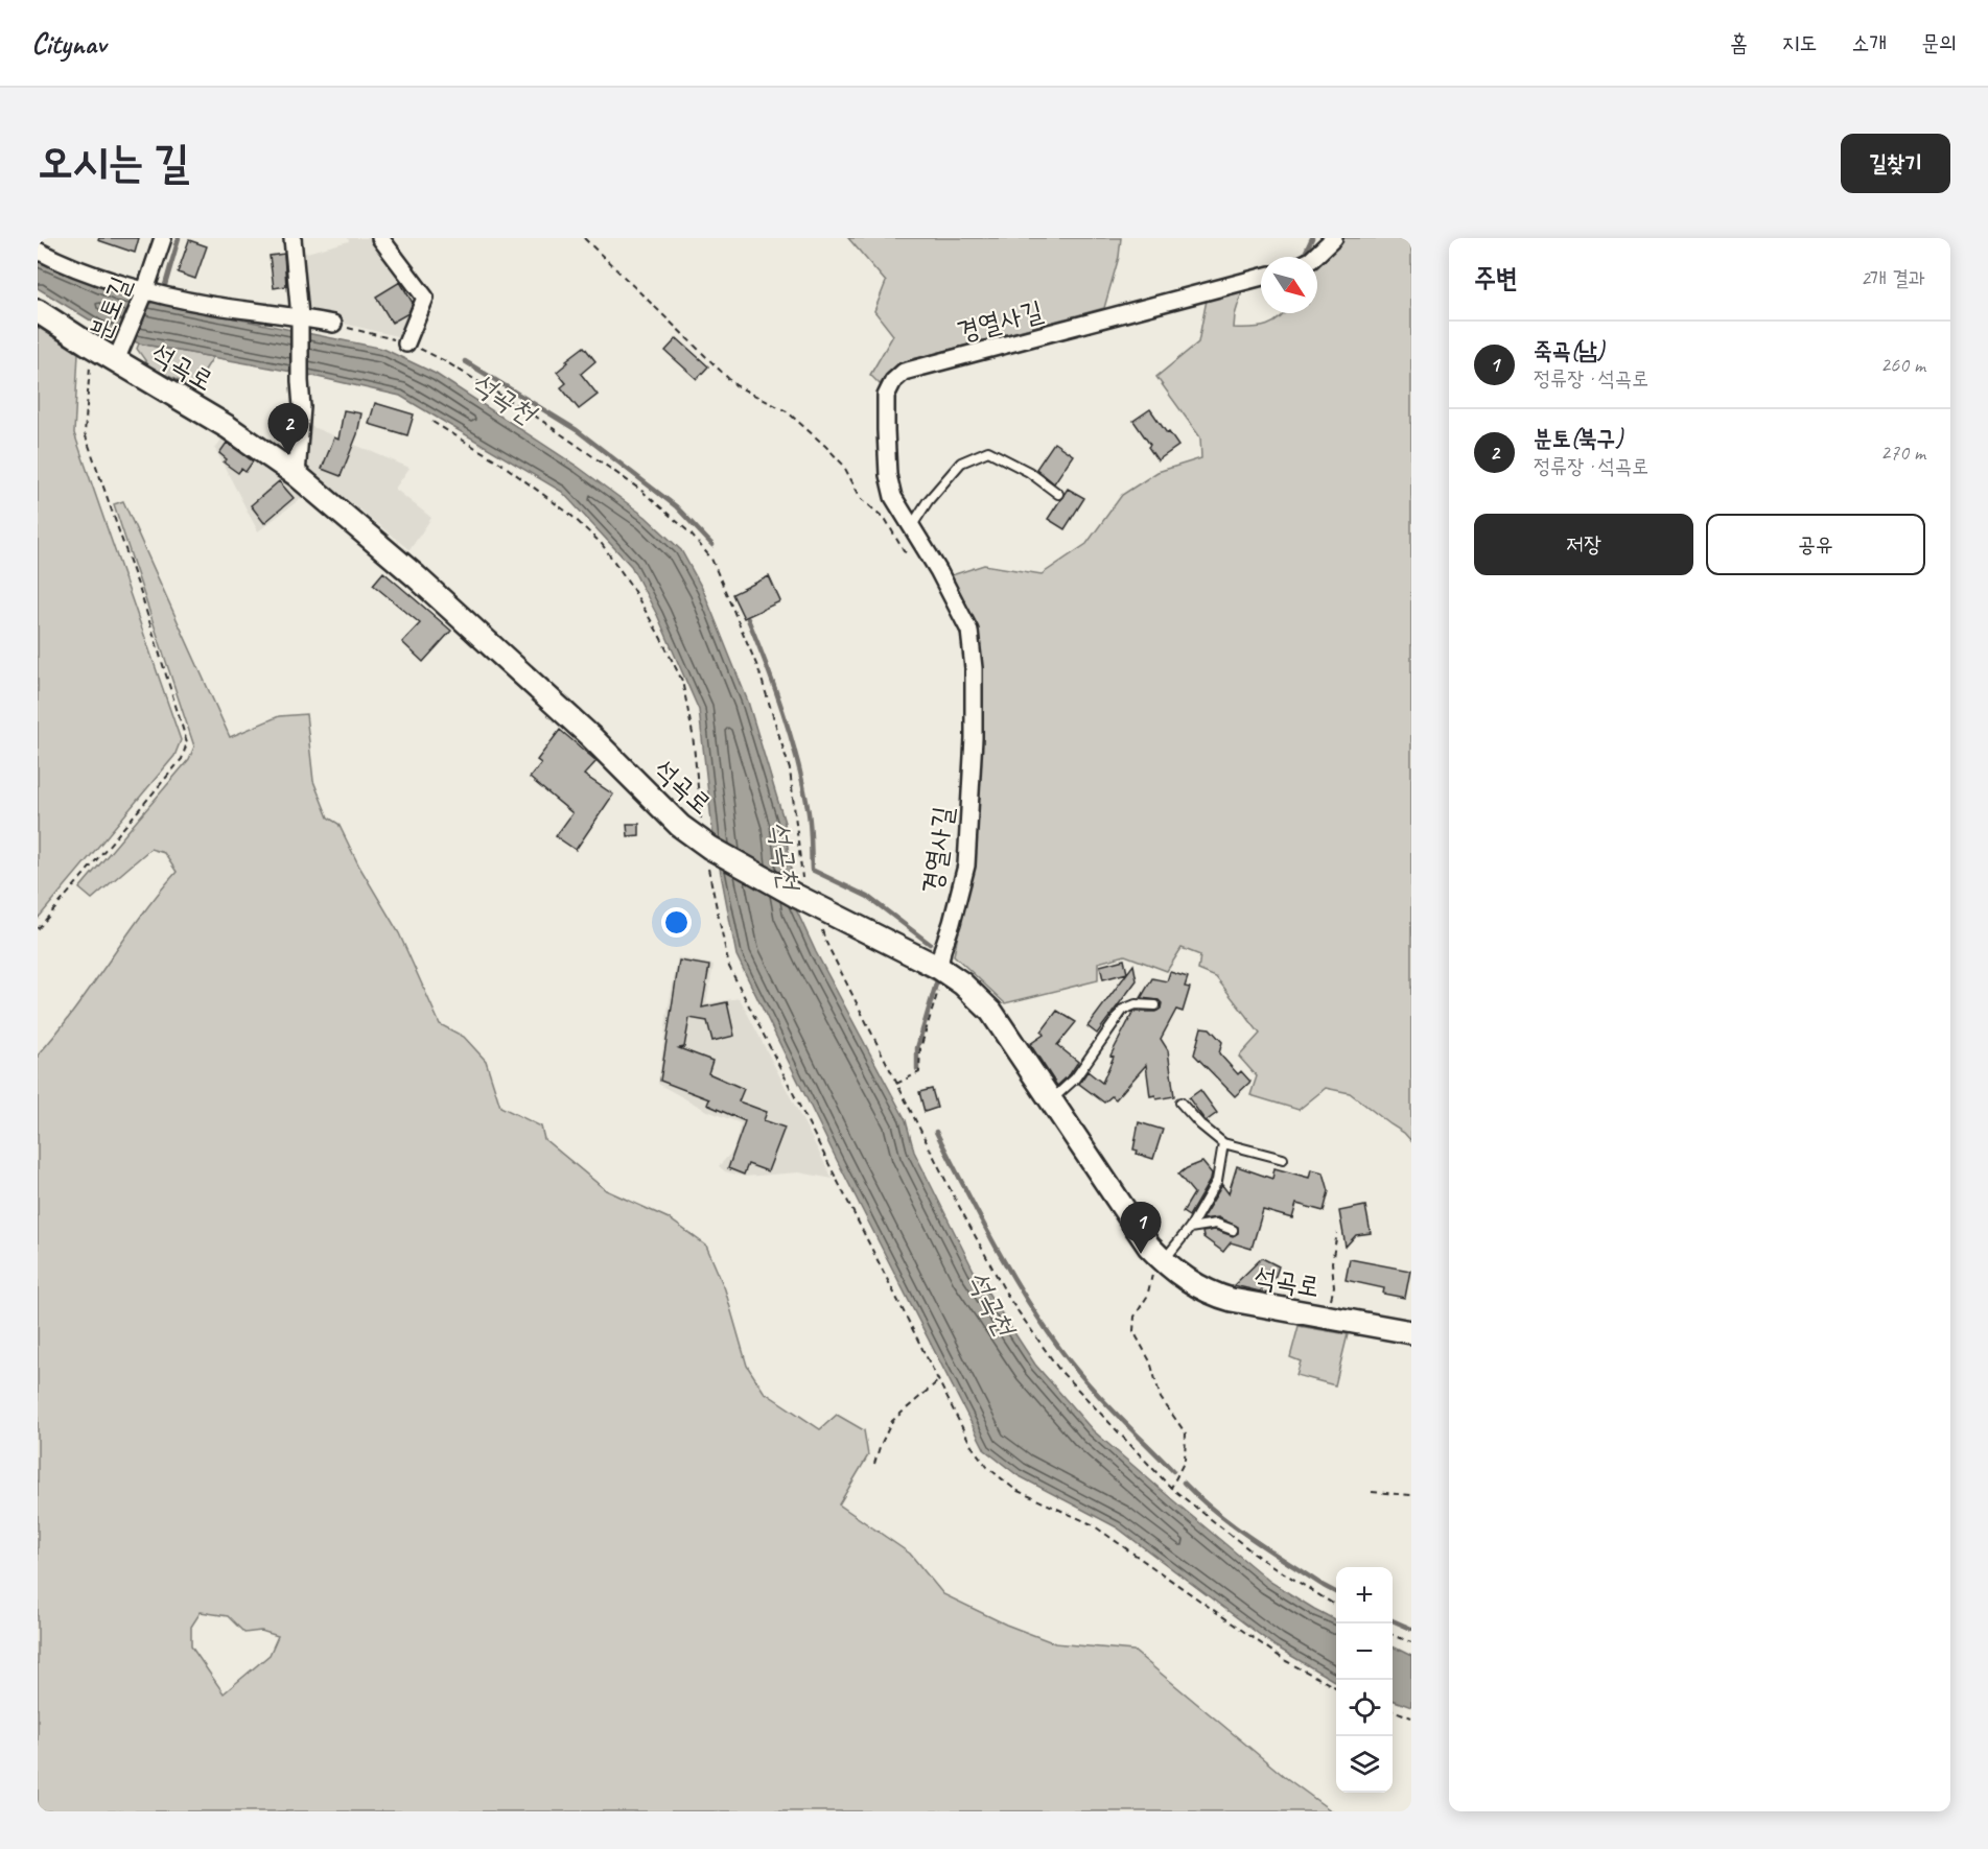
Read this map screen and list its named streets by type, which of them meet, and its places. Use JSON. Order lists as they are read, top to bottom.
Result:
{
  "streets": {
    "street": ["분토길", "경열사길", "석곡로"]
  },
  "crossings": [
    ["분토길", "석곡로"],
    ["경열사길", "석곡로"]
  ],
  "water": ["석곡천"],
  "north": "bottom right",
  "page": {
    "header": "Citynav",
    "nav": [
      "홈",
      "지도",
      "소개",
      "문의"
    ],
    "buttons": [
      "길찾기",
      ["저장", "공유"]
    ],
    "title": "오시는 길",
    "heading": ["주변", "2개 결과"],
    "list": [
      {
        "mark": "1",
        "name": "죽곡(남)",
        "note": "정류장 · 석곡로",
        "value": "260 m"
      },
      {
        "mark": "2",
        "name": "분토(북구)",
        "note": "정류장 · 석곡로",
        "value": "270 m"
      }
    ],
    "pins": ["2", "1"],
    "map_buttons": ["+", "−"]
  }
}
